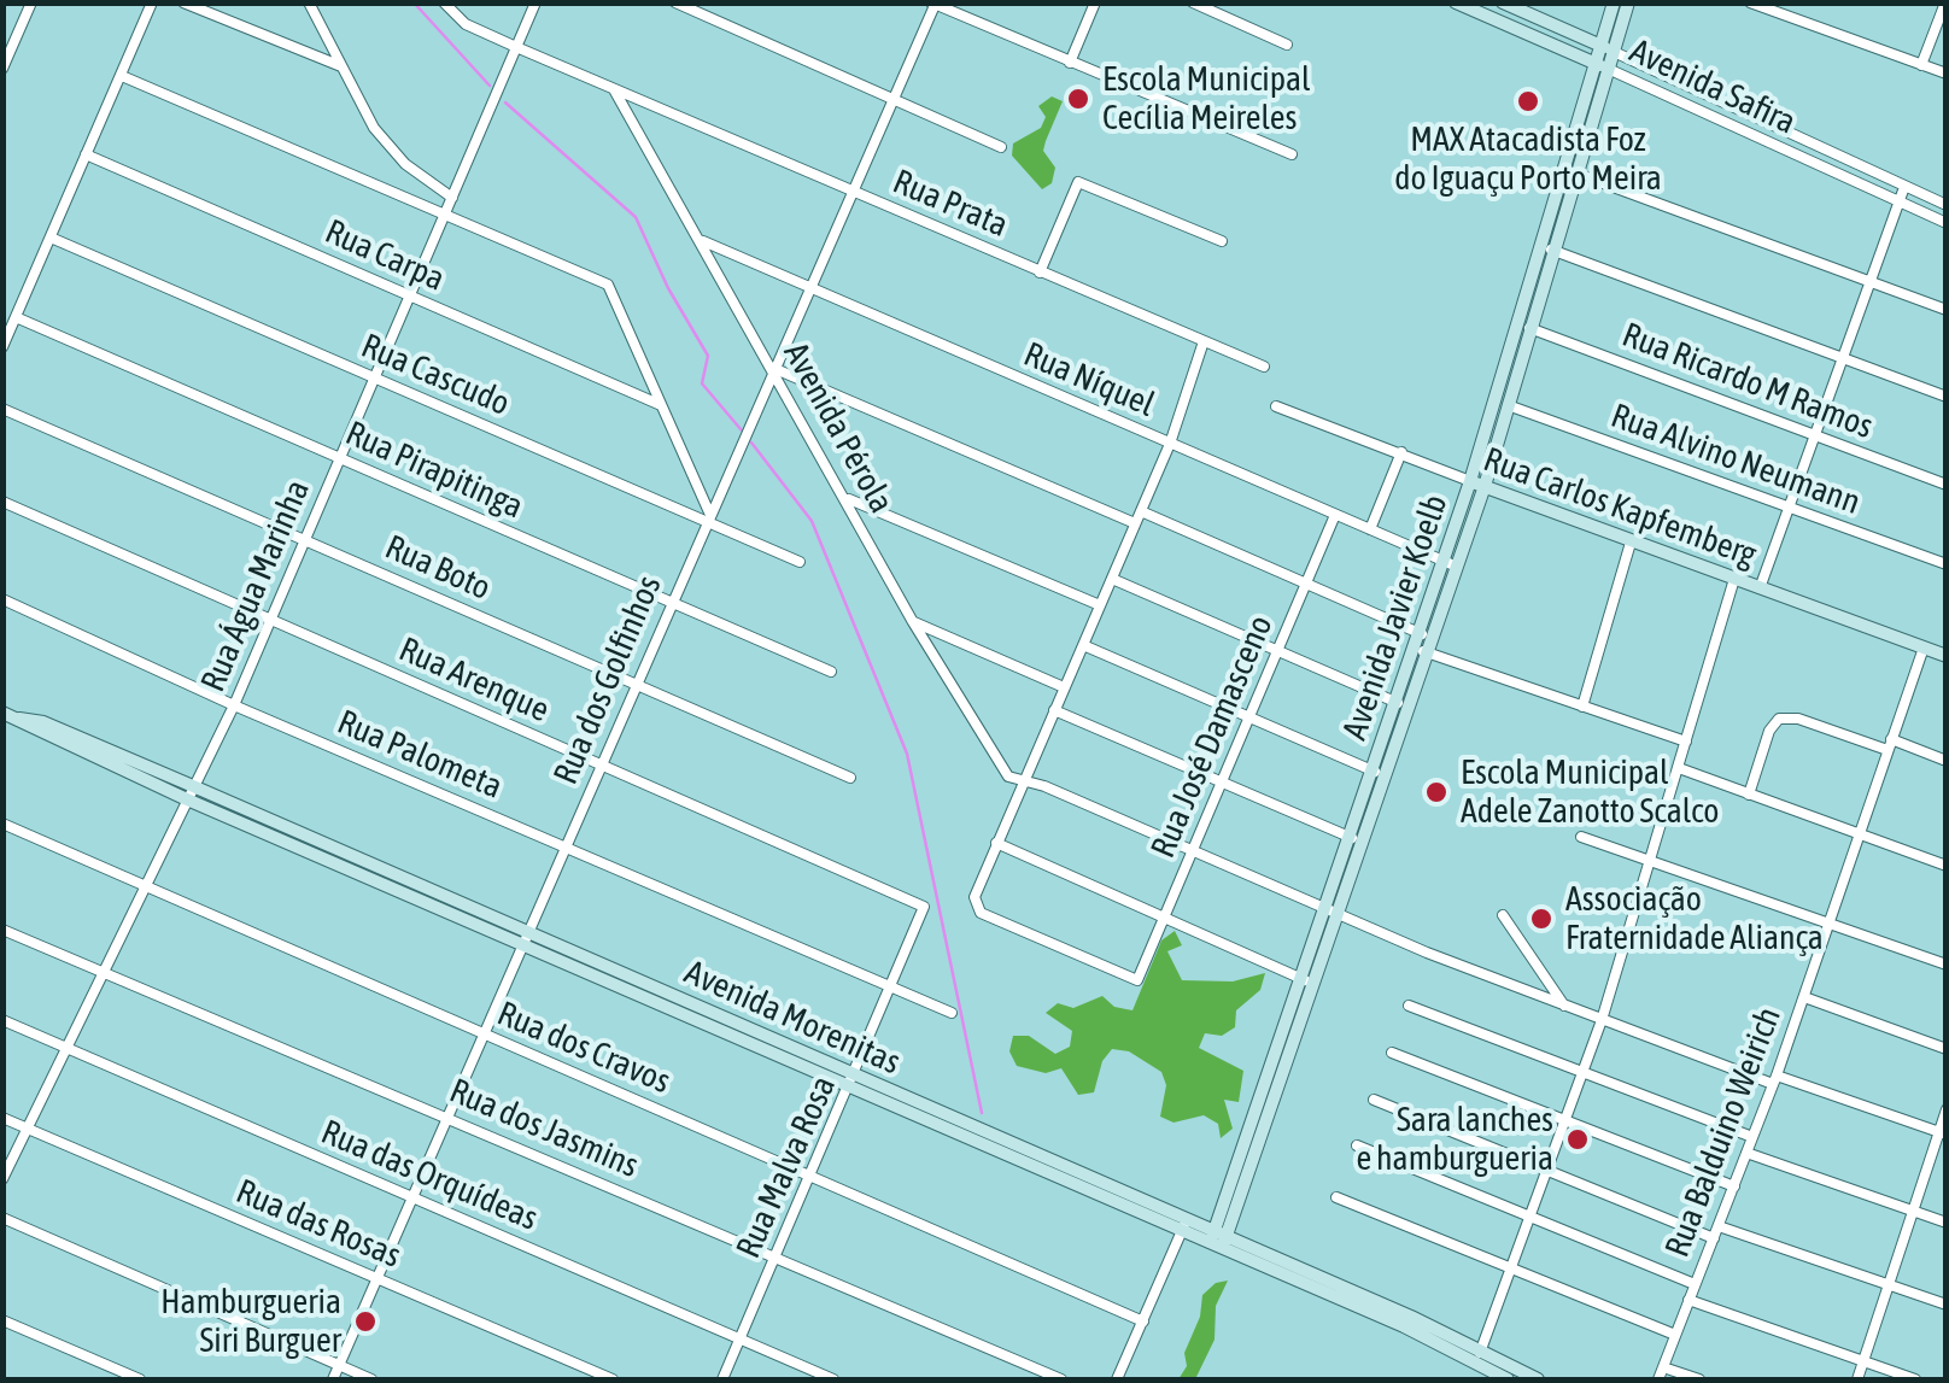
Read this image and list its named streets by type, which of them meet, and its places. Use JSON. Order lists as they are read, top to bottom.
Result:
{
  "streets": {
    "street": [
      "Avenida Safira",
      "Rua Prata",
      "Rua Carpa",
      "Rua Cascudo",
      "Rua Níquel",
      "Rua Ricardo M Ramos",
      "Avenida Pérola",
      "Rua Alvino Neumann",
      "Rua Pirapitinga",
      "Rua Carlos Kapfemberg",
      "Rua Boto",
      "Rua Água Marinha",
      "Avenida Javier Koelb",
      "Rua Arenque",
      "Rua dos Golfinhos",
      "Rua José Damasceno",
      "Rua Palometa",
      "Avenida Morenitas",
      "Rua dos Cravos",
      "Rua dos Jasmins",
      "Rua Balduino Weirich",
      "Rua Malva Rosa",
      "Rua das Orquídeas",
      "Rua das Rosas"
    ]
  },
  "crossings": [
    ["Avenida Safira", "Avenida Javier Koelb"],
    ["Rua Prata", "Avenida Pérola"],
    ["Rua Prata", "Rua Água Marinha"],
    ["Rua Prata", "Rua dos Golfinhos"],
    ["Rua Carpa", "Rua Água Marinha"],
    ["Rua Cascudo", "Rua Água Marinha"],
    ["Rua Cascudo", "Rua dos Golfinhos"],
    ["Rua Níquel", "Avenida Pérola"],
    ["Rua Níquel", "Avenida Javier Koelb"],
    ["Rua Níquel", "Rua dos Golfinhos"],
    ["Rua Níquel", "Rua José Damasceno"],
    ["Rua Ricardo M Ramos", "Avenida Javier Koelb"],
    ["Avenida Pérola", "Rua dos Golfinhos"],
    ["Rua Alvino Neumann", "Avenida Javier Koelb"],
    ["Rua Pirapitinga", "Rua Água Marinha"],
    ["Rua Pirapitinga", "Rua dos Golfinhos"],
    ["Rua Carlos Kapfemberg", "Avenida Javier Koelb"],
    ["Rua Carlos Kapfemberg", "Rua Balduino Weirich"],
    ["Rua Boto", "Rua Água Marinha"],
    ["Rua Boto", "Rua dos Golfinhos"],
    ["Rua Água Marinha", "Rua Arenque"],
    ["Rua Água Marinha", "Rua Palometa"],
    ["Rua Água Marinha", "Avenida Morenitas"],
    ["Rua Água Marinha", "Rua dos Cravos"],
    ["Rua Água Marinha", "Rua dos Jasmins"],
    ["Rua Água Marinha", "Rua das Orquídeas"],
    ["Rua Água Marinha", "Rua das Rosas"],
    ["Avenida Javier Koelb", "Avenida Morenitas"],
    ["Rua Arenque", "Rua dos Golfinhos"],
    ["Rua Arenque", "Rua Malva Rosa"],
    ["Rua dos Golfinhos", "Rua Palometa"],
    ["Rua dos Golfinhos", "Avenida Morenitas"],
    ["Rua dos Golfinhos", "Rua dos Cravos"],
    ["Rua dos Golfinhos", "Rua dos Jasmins"],
    ["Rua dos Golfinhos", "Rua das Orquídeas"],
    ["Rua dos Golfinhos", "Rua das Rosas"],
    ["Rua Palometa", "Rua Malva Rosa"],
    ["Avenida Morenitas", "Rua Malva Rosa"],
    ["Rua dos Cravos", "Rua Malva Rosa"],
    ["Rua dos Jasmins", "Rua Malva Rosa"],
    ["Rua Malva Rosa", "Rua das Orquídeas"]
  ],
  "places": [
    "Escola Municipal Cecília Meireles",
    "MAX Atacadista Foz do Iguaçu Porto Meira",
    "Escola Municipal Adele Zanotto Scalco",
    "Associação Fraternidade Aliança",
    "Sara lanches e hamburgueria",
    "Hamburgueria Siri Burguer"
  ]
}
